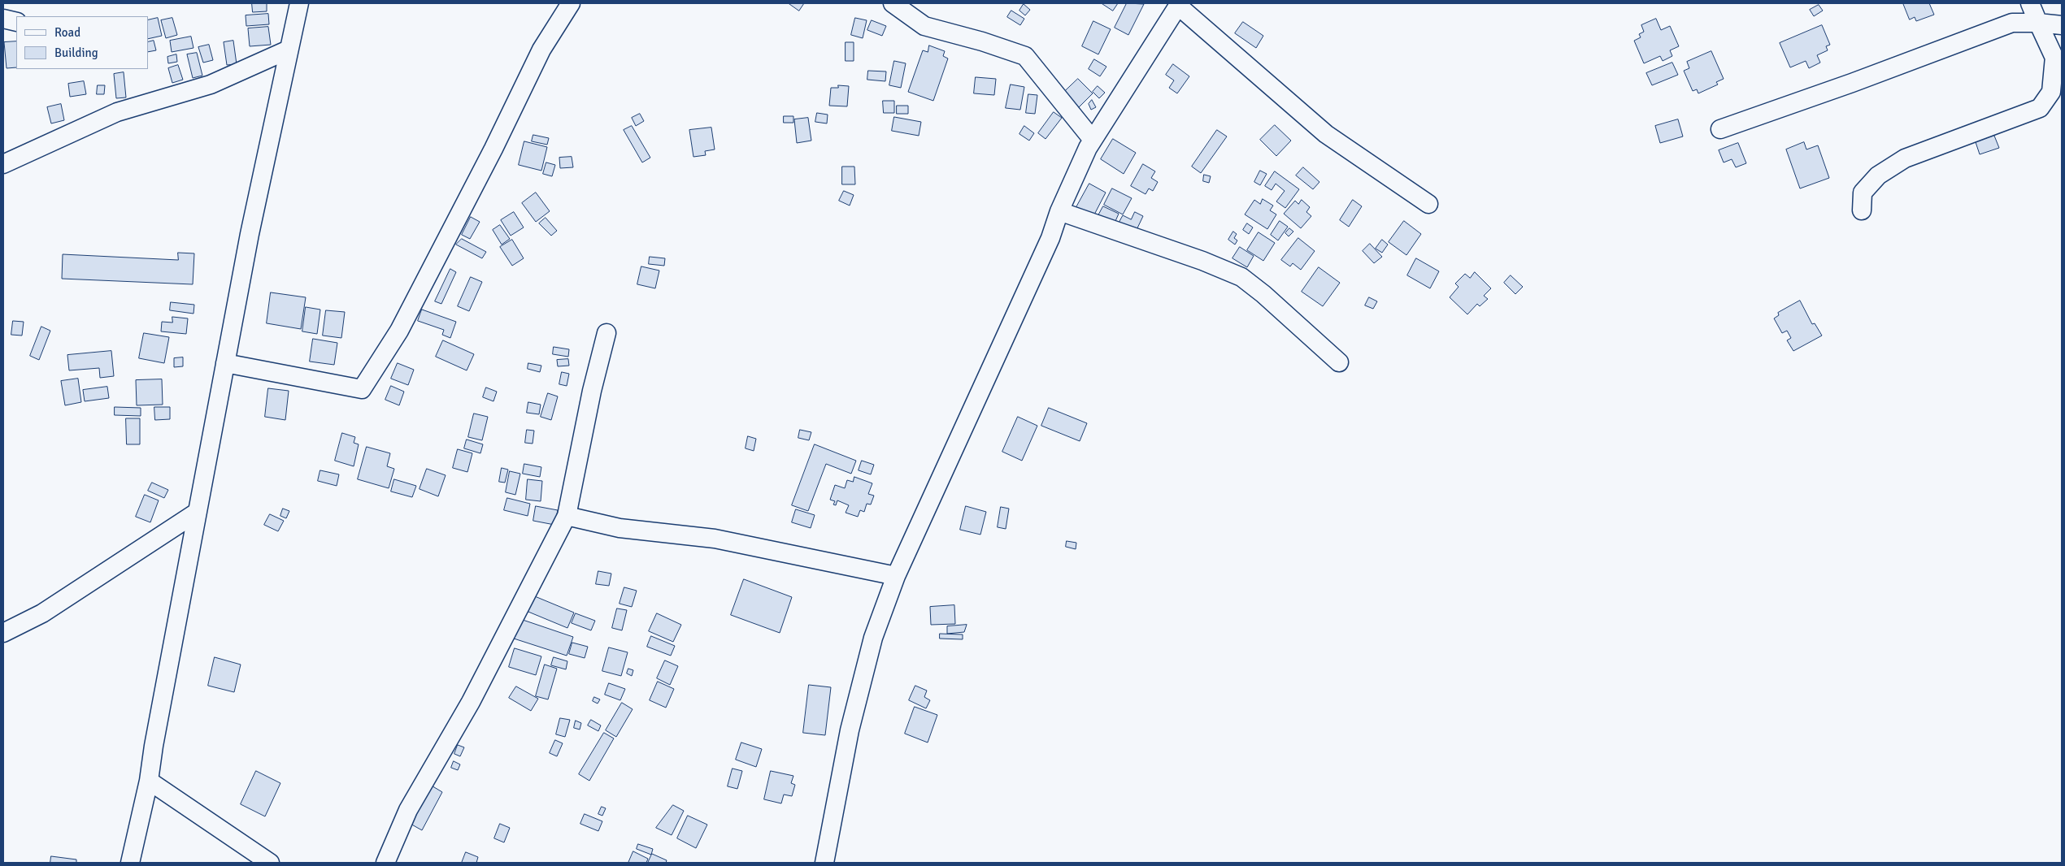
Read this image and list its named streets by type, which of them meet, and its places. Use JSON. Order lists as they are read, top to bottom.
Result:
{
  "legend": ["Road", "Building"]
}
